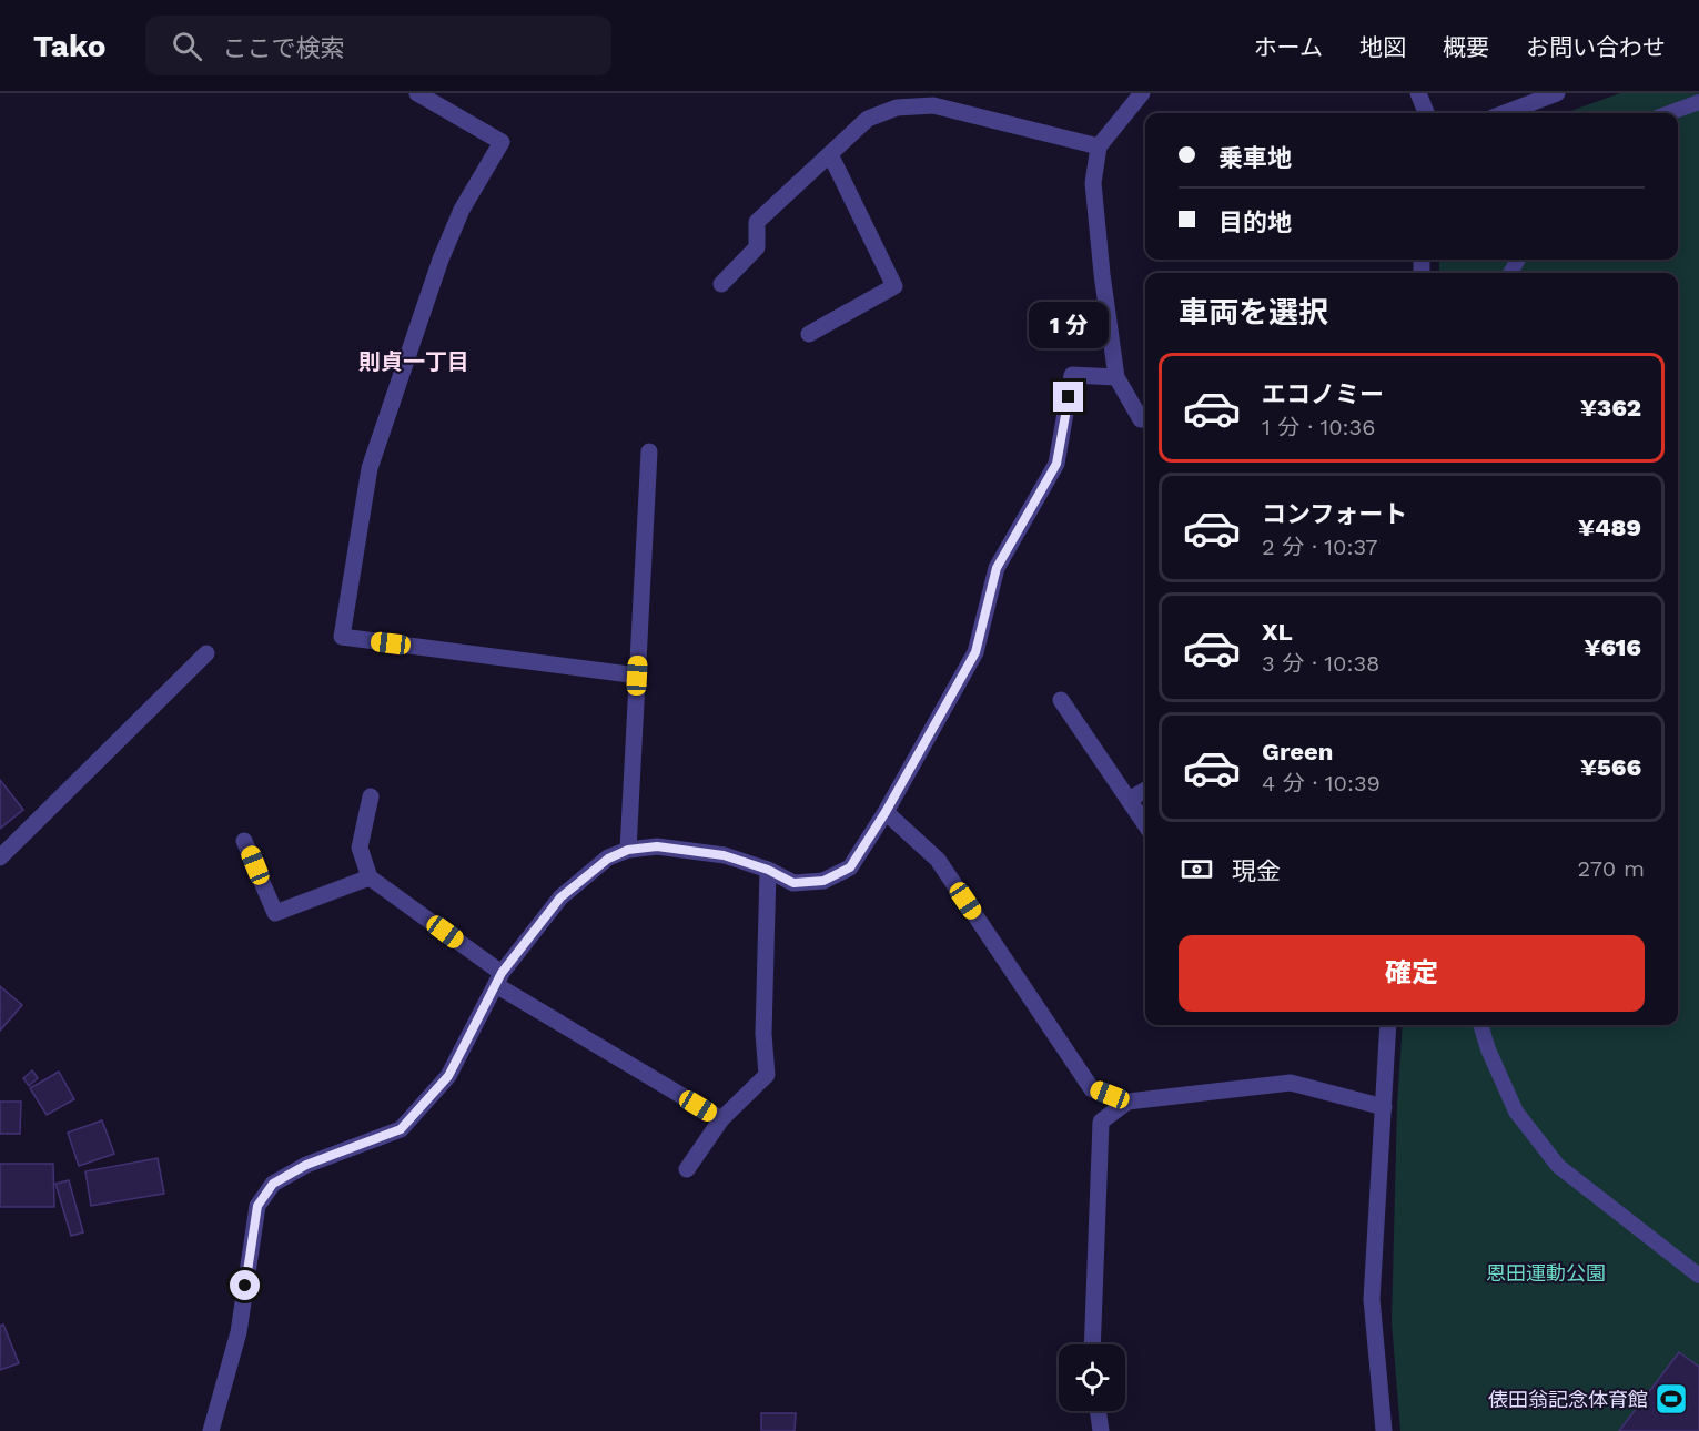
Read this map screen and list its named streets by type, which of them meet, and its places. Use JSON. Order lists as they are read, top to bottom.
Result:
{
  "districts": ["則貞一丁目"],
  "parks": ["恩田運動公園"],
  "places": {
    "sports": ["俵田翁記念体育館"]
  },
  "page": {
    "header": "Tako",
    "search": "ここで検索",
    "nav": [
      "ホーム",
      "地図",
      "概要",
      "お問い合わせ"
    ],
    "banner": ["乗車地", "目的地"],
    "heading": "車両を選択",
    "bubble": "1 分",
    "list": [
      {
        "name": "エコノミー",
        "note": "1 分 · 10:36",
        "value": "¥362"
      },
      {
        "name": "コンフォート",
        "note": "2 分 · 10:37",
        "value": "¥489"
      },
      {
        "name": "XL",
        "note": "3 分 · 10:38",
        "value": "¥616"
      },
      {
        "name": "Green",
        "note": "4 分 · 10:39",
        "value": "¥566"
      }
    ],
    "pay": ["現金", "270 m"],
    "buttons": "確定"
  }
}
